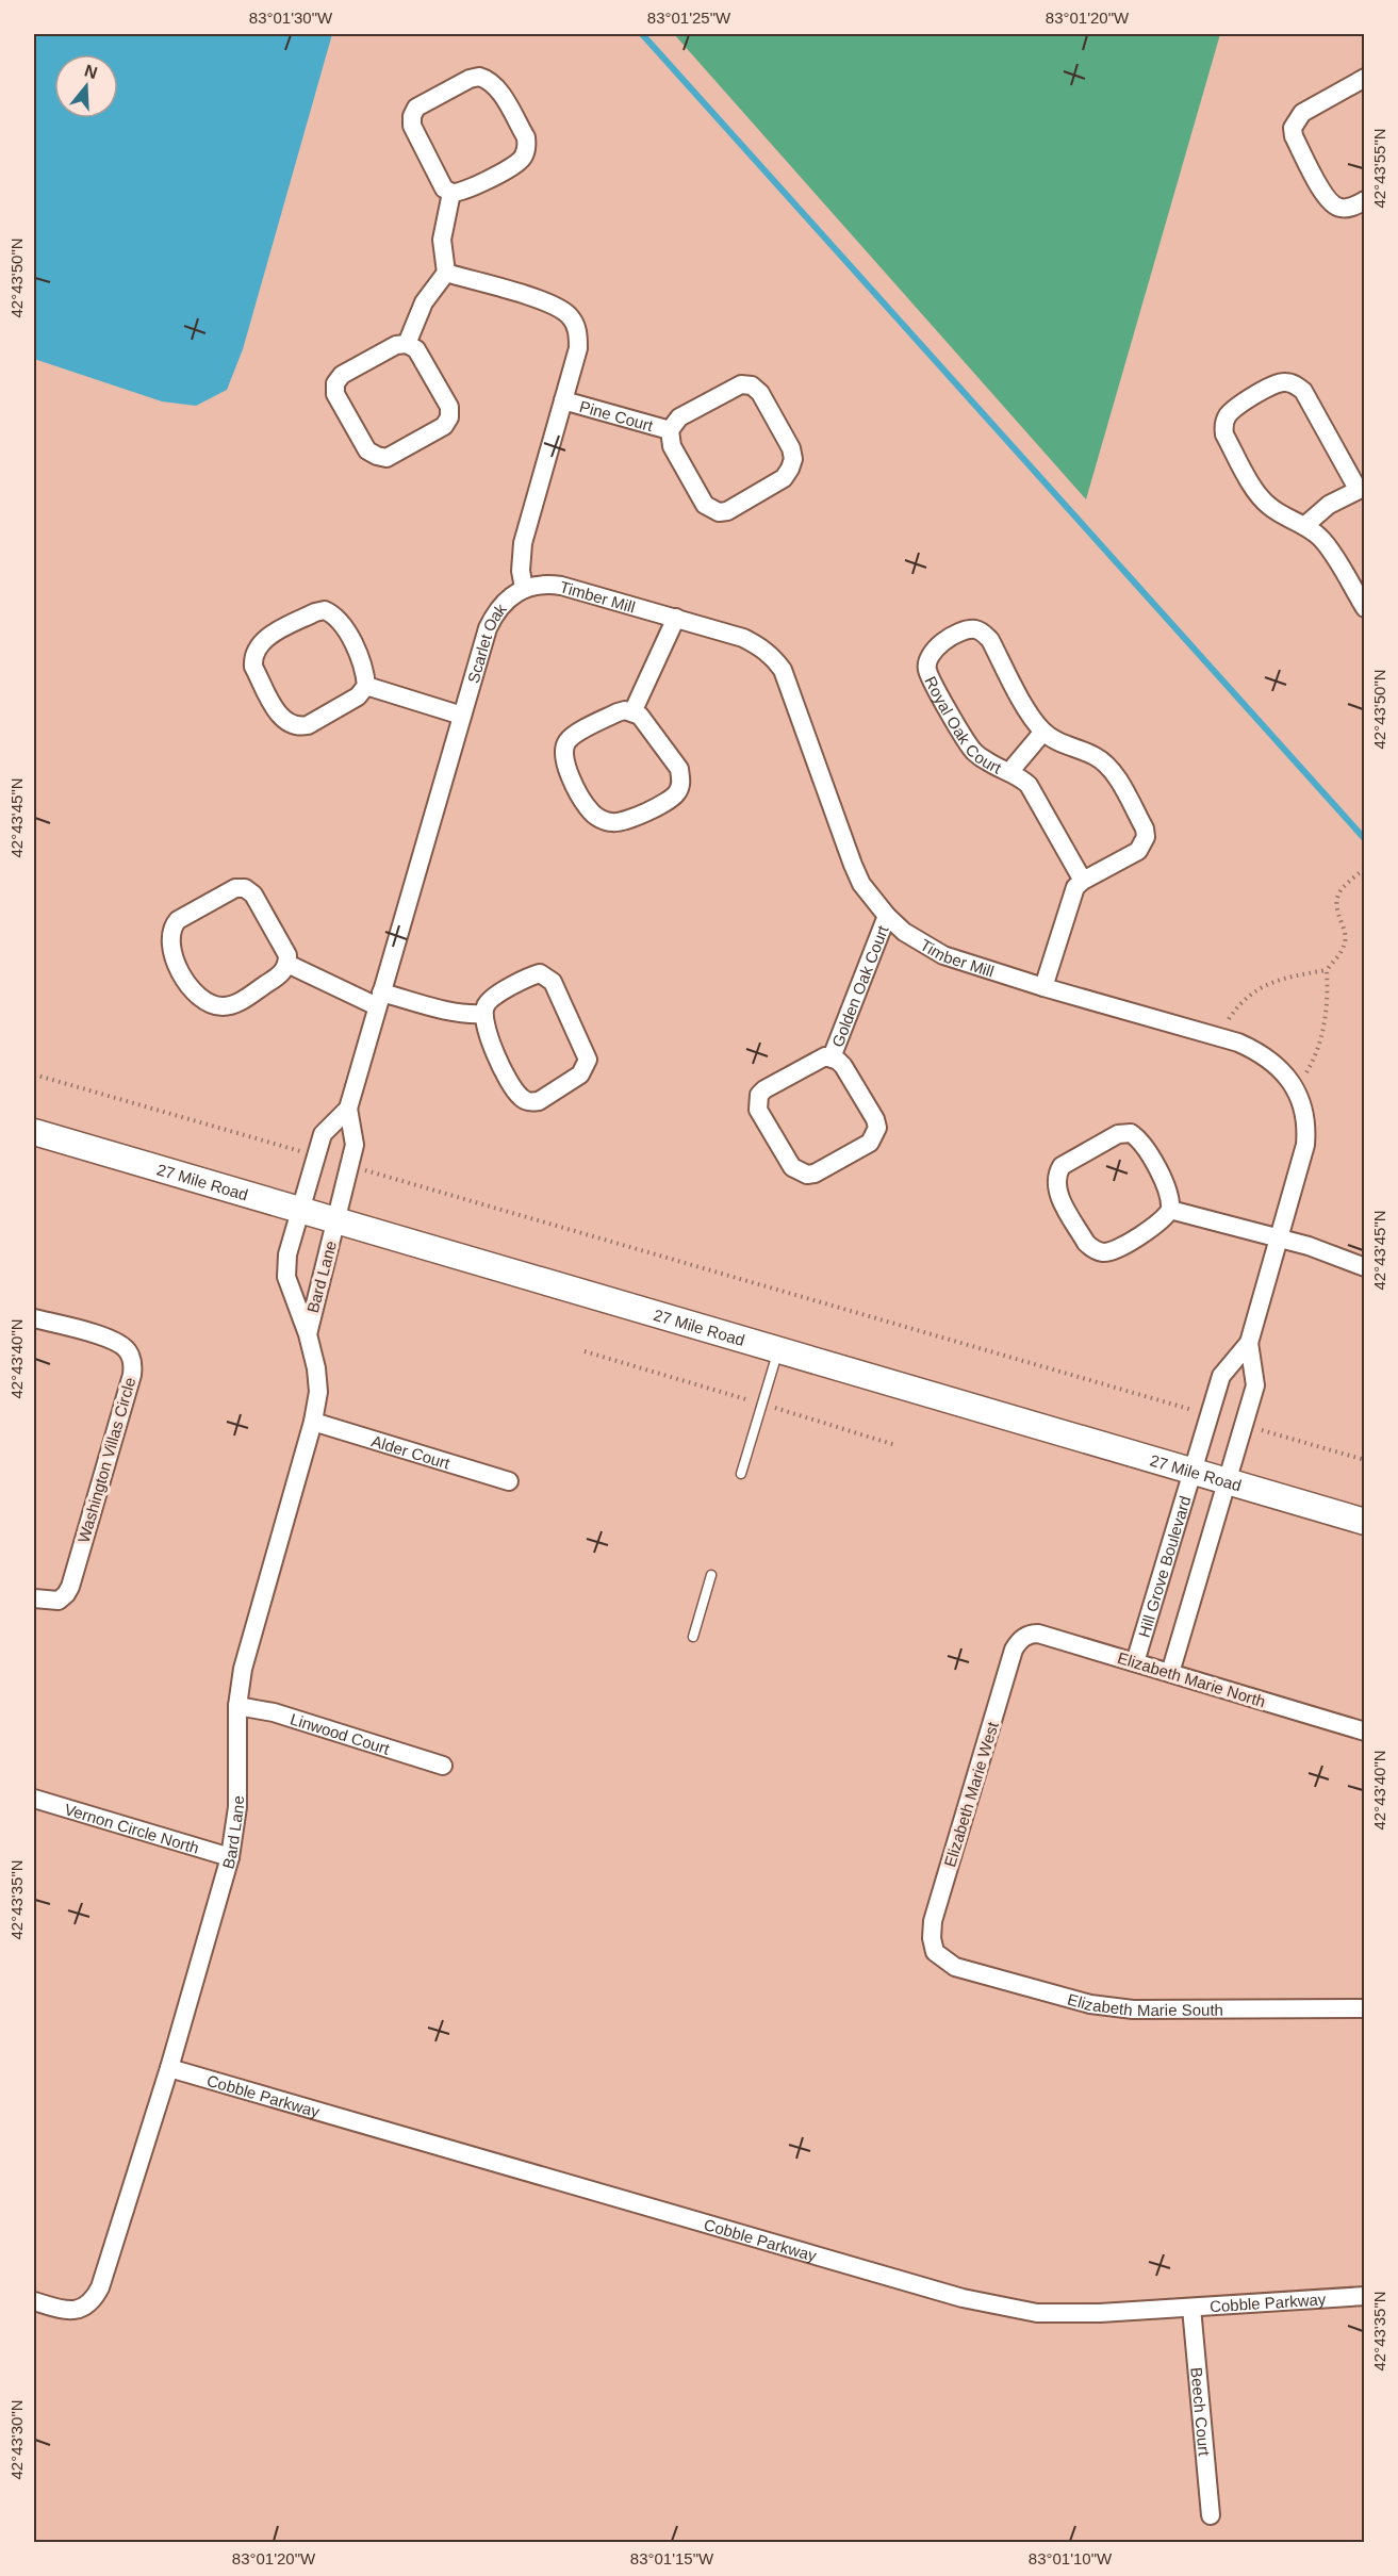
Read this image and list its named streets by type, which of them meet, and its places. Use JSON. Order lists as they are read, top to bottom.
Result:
{
  "streets": {
    "street": [
      "Pine Court",
      "Timber Mill",
      "Scarlet Oak",
      "Royal Oak Court",
      "Golden Oak Court",
      "27 Mile Road",
      "Bard Lane",
      "Alder Court",
      "Washington Villas Circle",
      "Hill Grove Boulevard",
      "Elizabeth Marie North",
      "Linwood Court",
      "Elizabeth Marie West",
      "Vernon Circle North",
      "Elizabeth Marie South",
      "Cobble Parkway",
      "Beech Court"
    ]
  },
  "crossings": [
    ["Timber Mill", "Scarlet Oak"],
    ["Timber Mill", "Golden Oak Court"],
    ["Timber Mill", "27 Mile Road"],
    ["Timber Mill", "Hill Grove Boulevard"],
    ["Scarlet Oak", "27 Mile Road"],
    ["Scarlet Oak", "Bard Lane"],
    ["27 Mile Road", "Bard Lane"],
    ["27 Mile Road", "Hill Grove Boulevard"],
    ["Bard Lane", "Alder Court"],
    ["Bard Lane", "Linwood Court"],
    ["Bard Lane", "Vernon Circle North"],
    ["Bard Lane", "Cobble Parkway"],
    ["Hill Grove Boulevard", "Elizabeth Marie North"],
    ["Elizabeth Marie North", "Elizabeth Marie West"],
    ["Elizabeth Marie West", "Elizabeth Marie South"],
    ["Cobble Parkway", "Beech Court"]
  ],
  "north": "top",
  "coordinates": [
    "83°01'30\"W",
    "83°01'25\"W",
    "83°01'20\"W",
    "42°43'55\"N",
    "42°43'50\"N",
    "42°43'45\"N",
    "42°43'40\"N",
    "42°43'35\"N",
    "42°43'30\"N",
    "83°01'15\"W",
    "83°01'10\"W"
  ]
}
